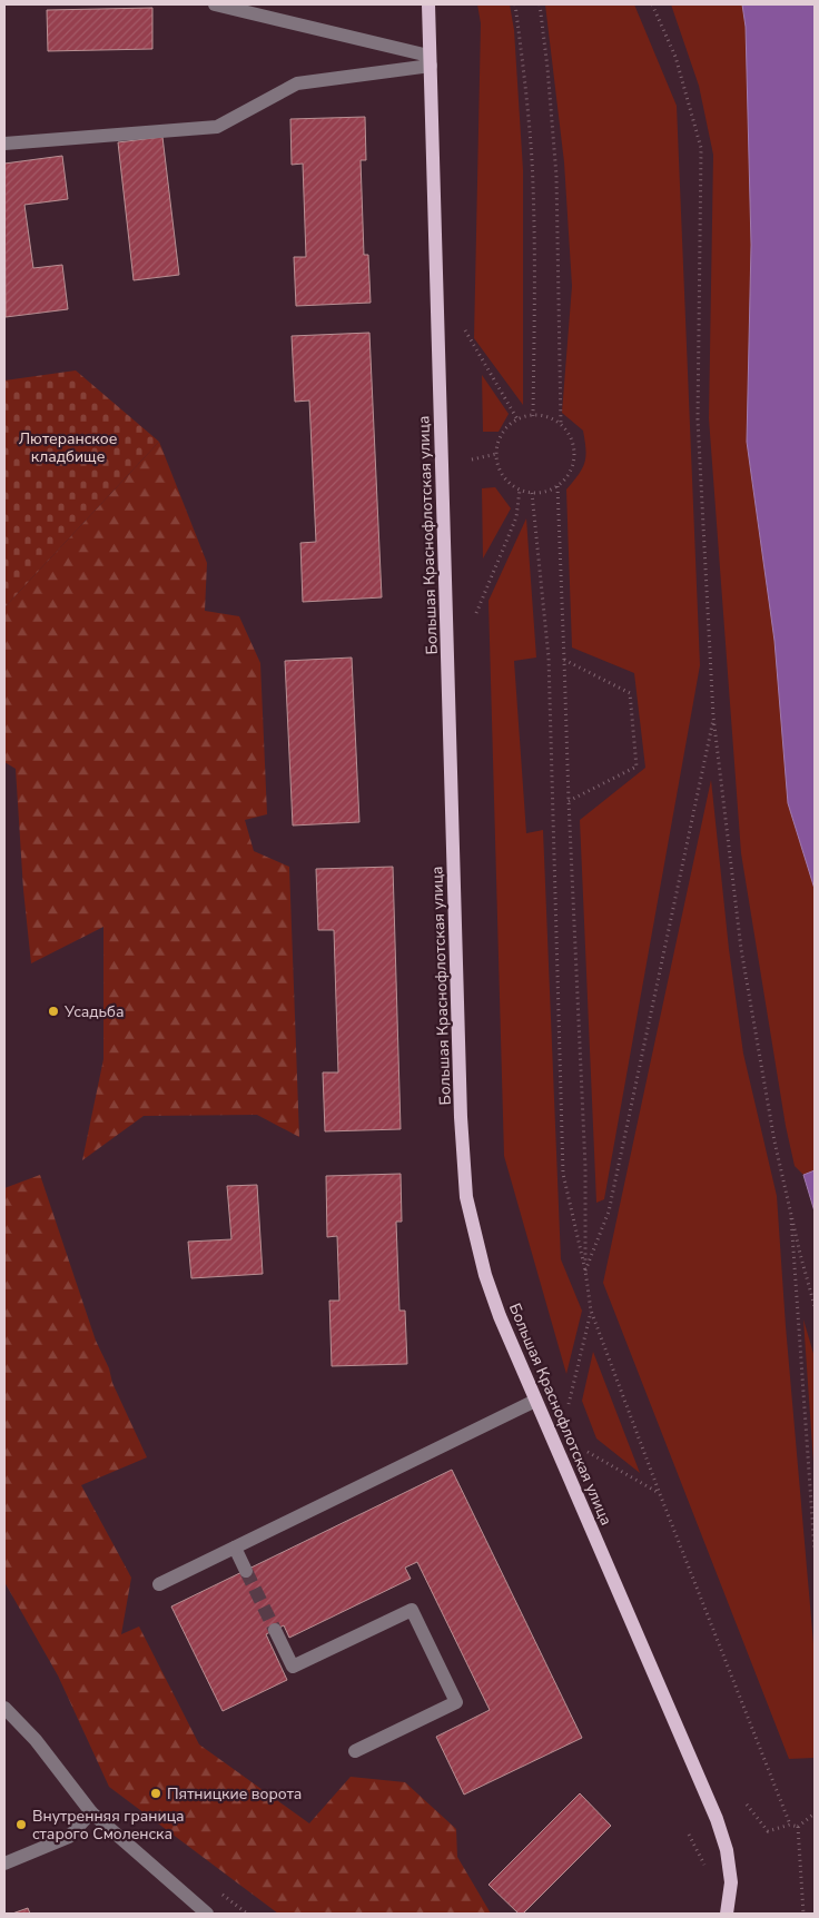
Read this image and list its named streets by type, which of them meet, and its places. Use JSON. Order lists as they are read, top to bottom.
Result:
{
  "streets": {
    "main road": ["Большая Краснофлотская улица"]
  },
  "parks": ["Лютеранское кладбище"],
  "places": ["Усадьба", "Пятницкие ворота", "Внутренняя граница старого Смоленска"]
}
